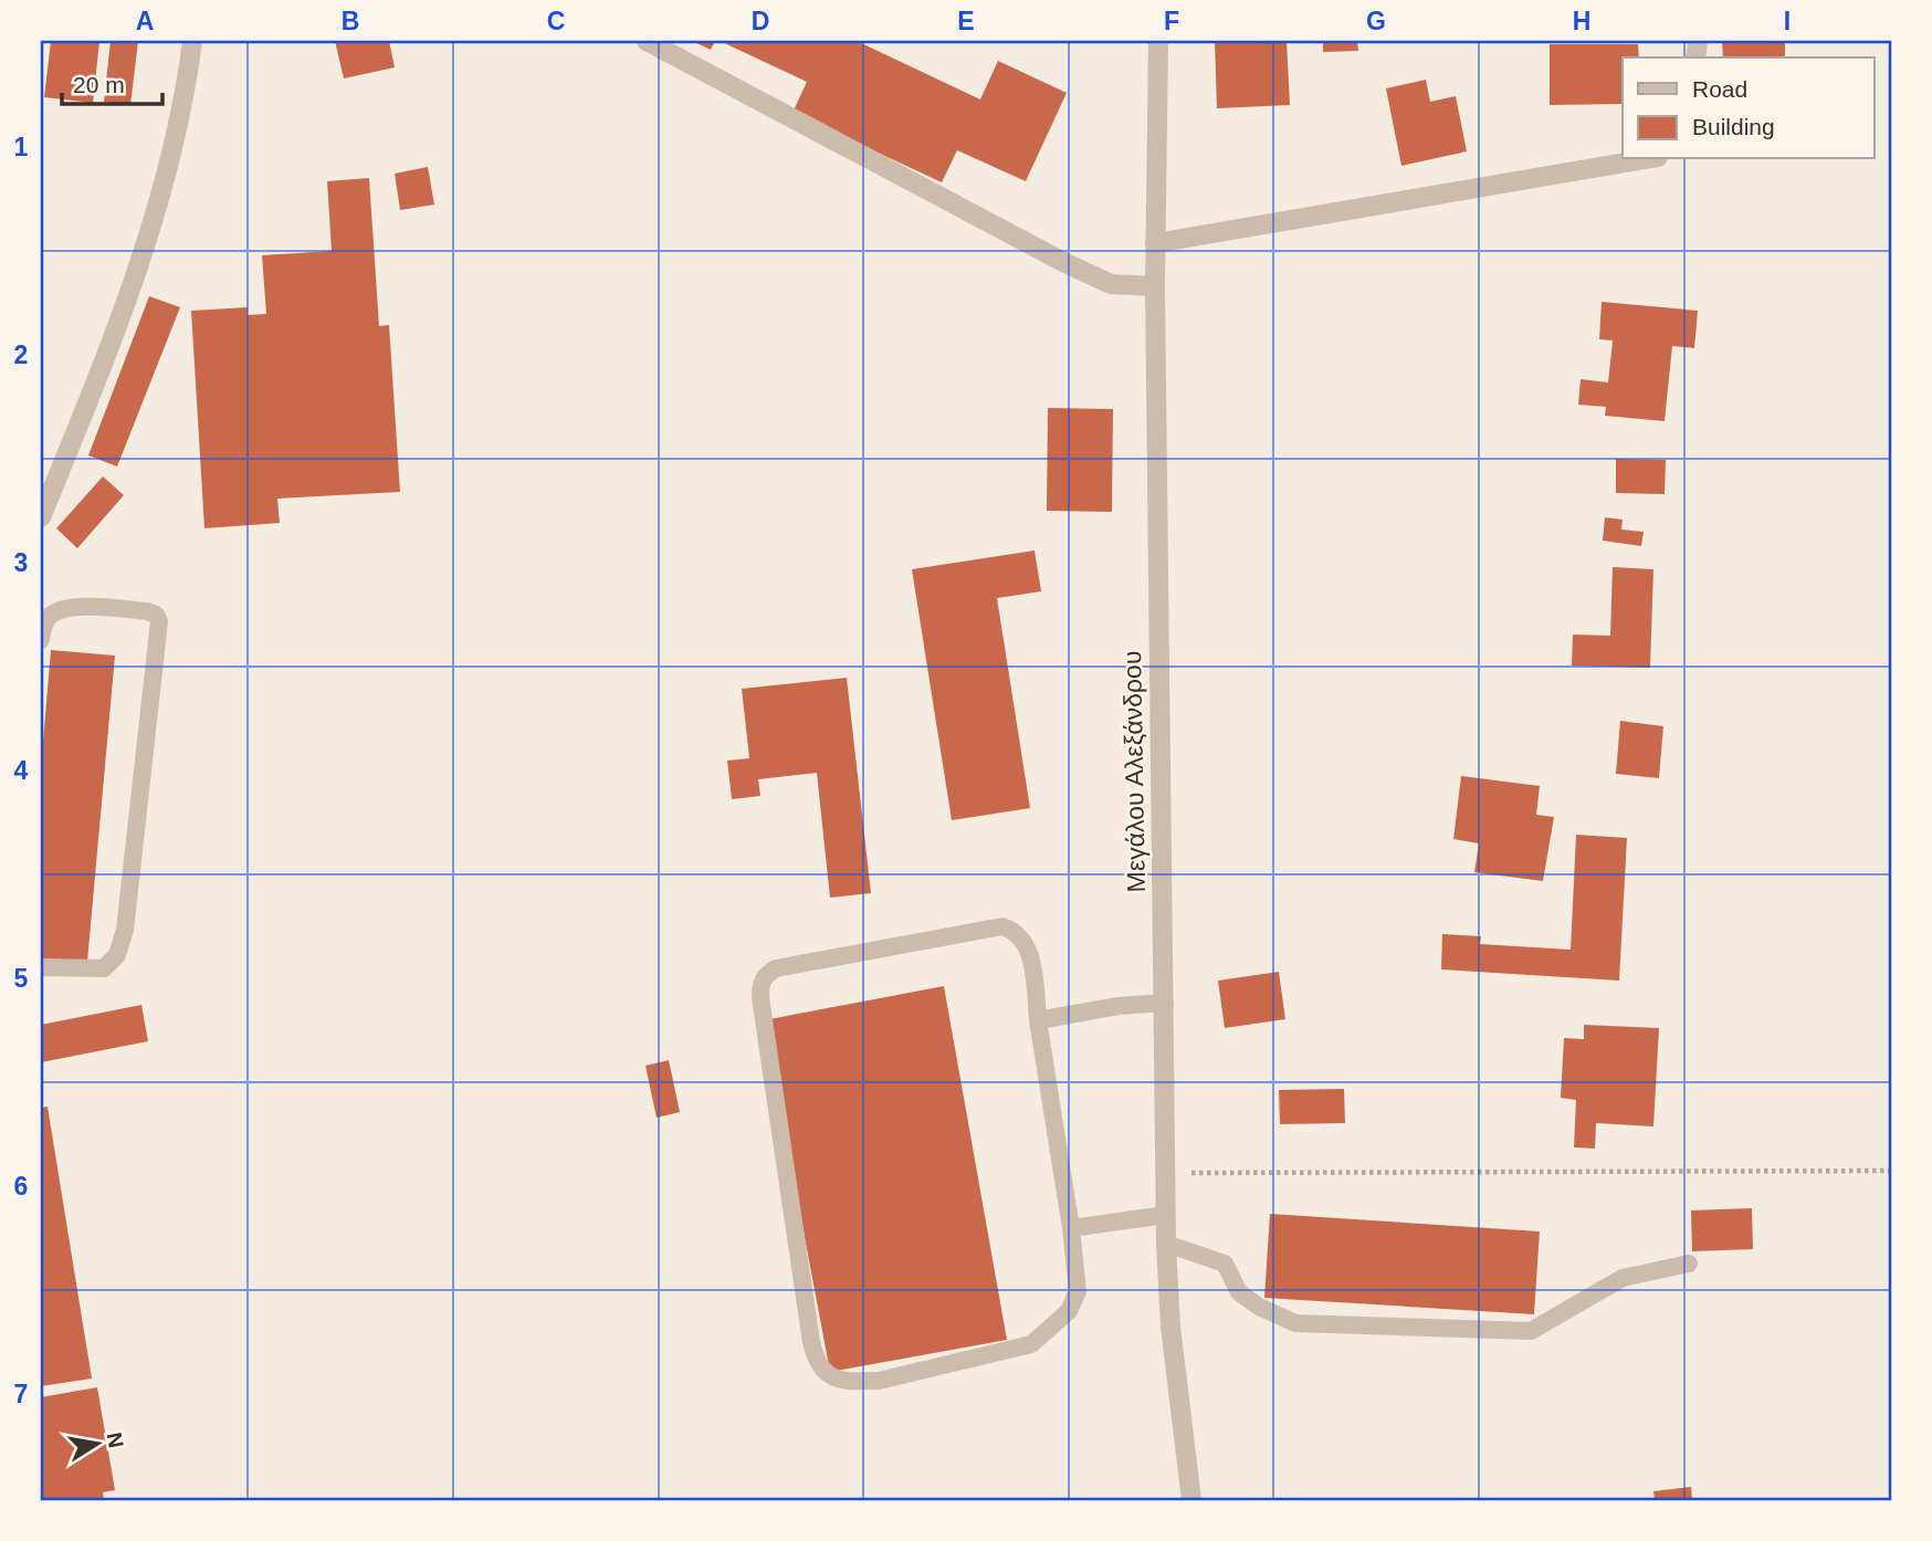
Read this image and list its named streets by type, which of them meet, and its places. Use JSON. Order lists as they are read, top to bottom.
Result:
{
  "streets": {
    "street": ["Μεγάλου Αλεξάνδρου"]
  },
  "legend": ["Road", "Building"],
  "scale_bar": "20 m",
  "north": "right",
  "grid": {
    "columns": [
      "A",
      "B",
      "C",
      "D",
      "E",
      "F",
      "G",
      "H",
      "I"
    ],
    "rows": [
      "1",
      "2",
      "3",
      "4",
      "5",
      "6",
      "7"
    ]
  }
}
